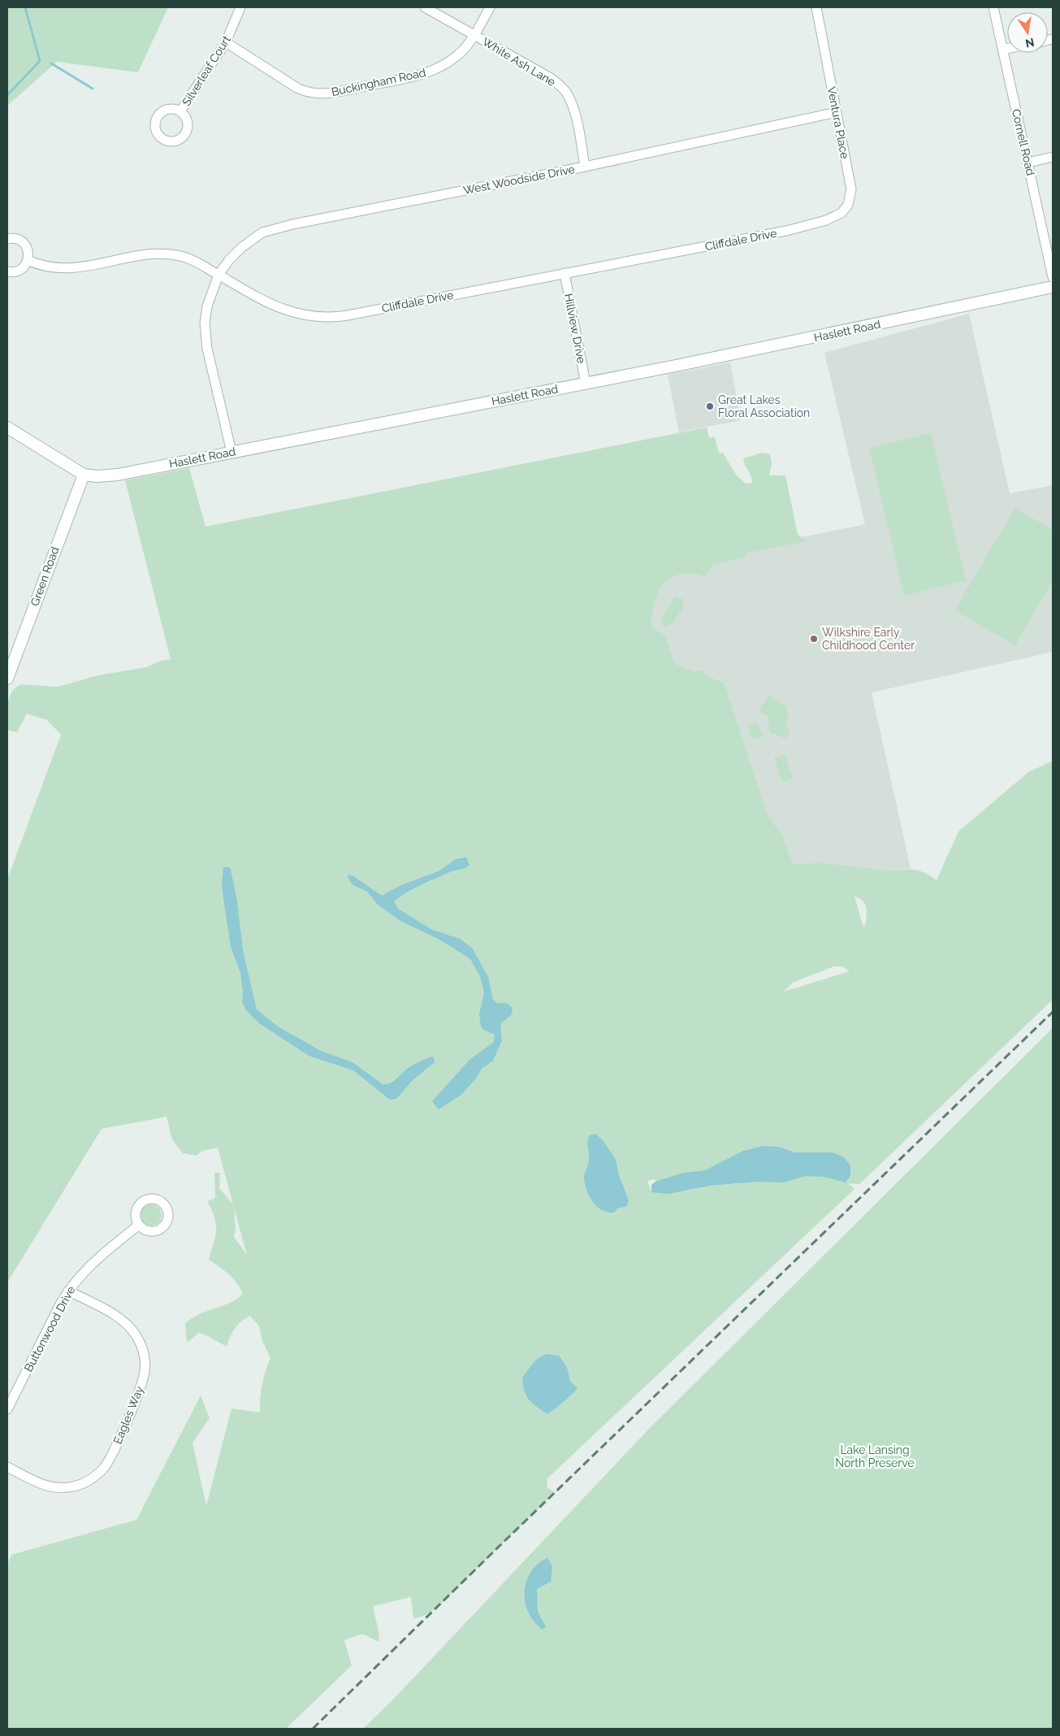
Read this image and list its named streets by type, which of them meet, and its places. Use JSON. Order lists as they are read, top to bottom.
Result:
{
  "streets": {
    "street": [
      "White Ash Lane",
      "Silverleaf Court",
      "Buckingham Road",
      "Ventura Place",
      "Cornell Road",
      "West Woodside Drive",
      "Cliffdale Drive",
      "Hillview Drive",
      "Haslett Road",
      "Green Road",
      "Buttonwood Drive",
      "Eagles Way"
    ]
  },
  "crossings": [
    ["White Ash Lane", "Buckingham Road"],
    ["White Ash Lane", "West Woodside Drive"],
    ["Silverleaf Court", "Buckingham Road"],
    ["Ventura Place", "West Woodside Drive"],
    ["Ventura Place", "Cliffdale Drive"],
    ["West Woodside Drive", "Cliffdale Drive"],
    ["West Woodside Drive", "Haslett Road"],
    ["Cliffdale Drive", "Hillview Drive"],
    ["Hillview Drive", "Haslett Road"],
    ["Haslett Road", "Green Road"],
    ["Buttonwood Drive", "Eagles Way"]
  ],
  "parks": ["Lake Lansing North Preserve"],
  "places": ["Great Lakes Floral Association", "Wilkshire Early Childhood Center"],
  "north": "bottom"
}
